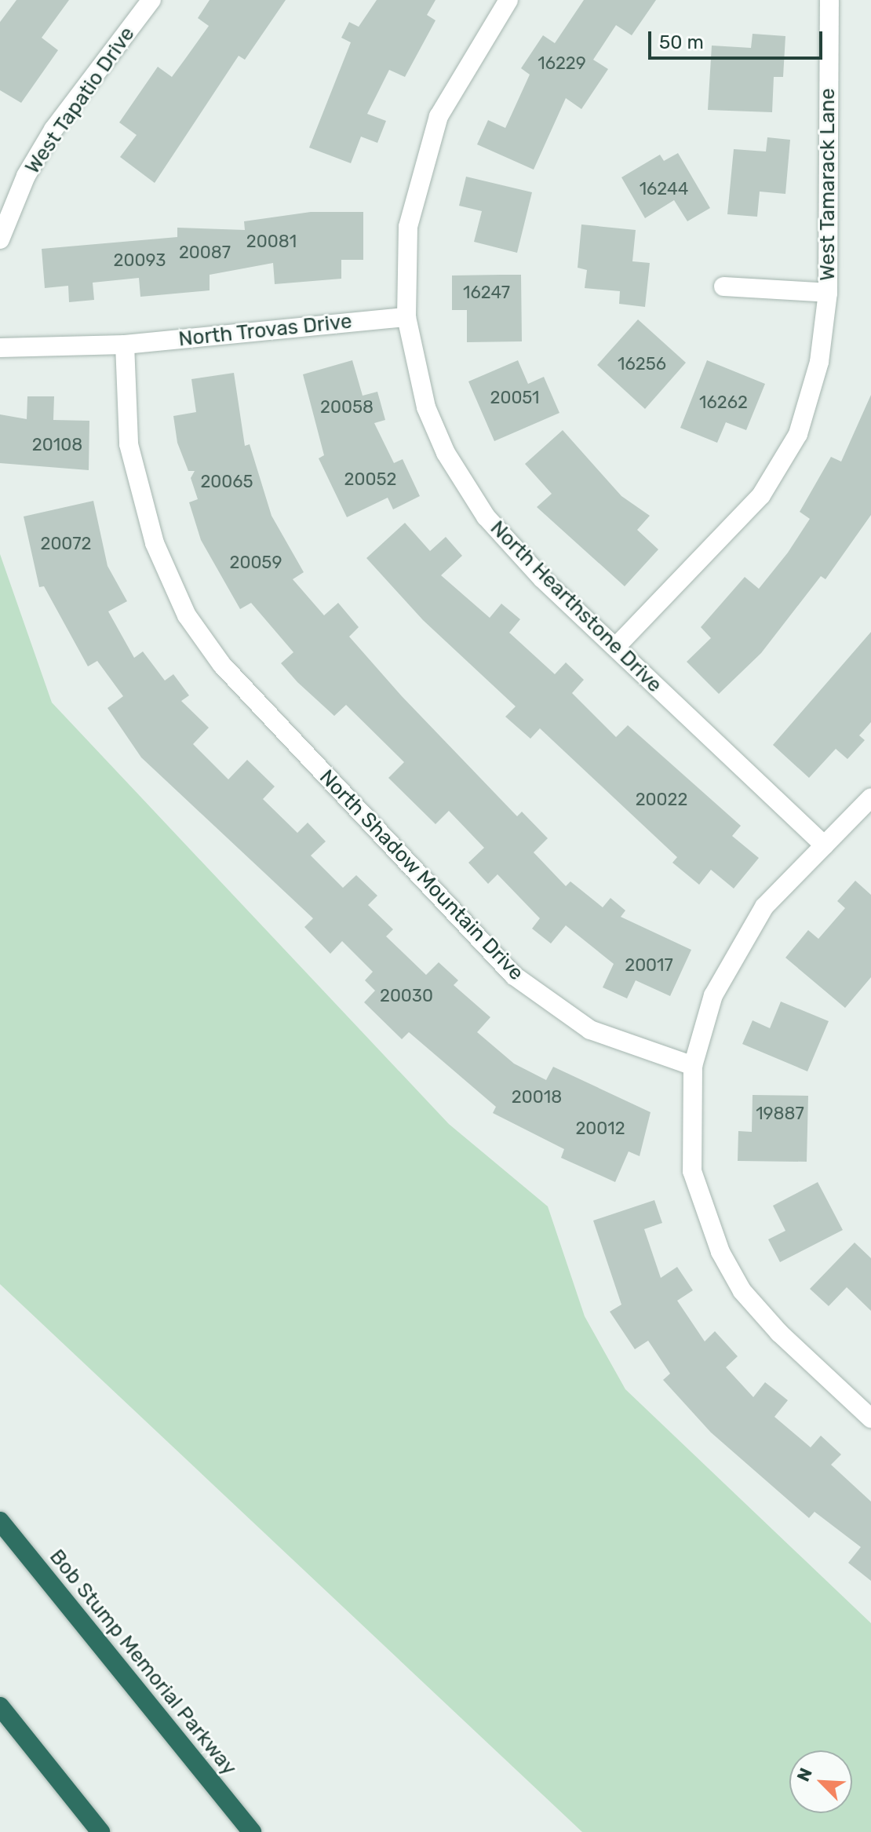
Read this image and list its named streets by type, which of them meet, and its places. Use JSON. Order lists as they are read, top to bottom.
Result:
{
  "streets": {
    "highway": ["Bob Stump Memorial Parkway"],
    "street": [
      "West Tapatio Drive",
      "West Tamarack Lane",
      "North Trovas Drive",
      "North Hearthstone Drive",
      "North Shadow Mountain Drive"
    ]
  },
  "crossings": [
    ["West Tamarack Lane", "North Hearthstone Drive"],
    ["North Trovas Drive", "North Hearthstone Drive"],
    ["North Trovas Drive", "North Shadow Mountain Drive"]
  ],
  "house_numbers": [
    "16229",
    "16244",
    "20081",
    "20087",
    "20093",
    "16247",
    "16256",
    "20051",
    "16262",
    "20058",
    "20108",
    "20052",
    "20065",
    "20072",
    "20059",
    "20022",
    "20017",
    "20030",
    "20018",
    "19887",
    "20012"
  ],
  "scale_bar": "50 m",
  "north": "top left"
}
